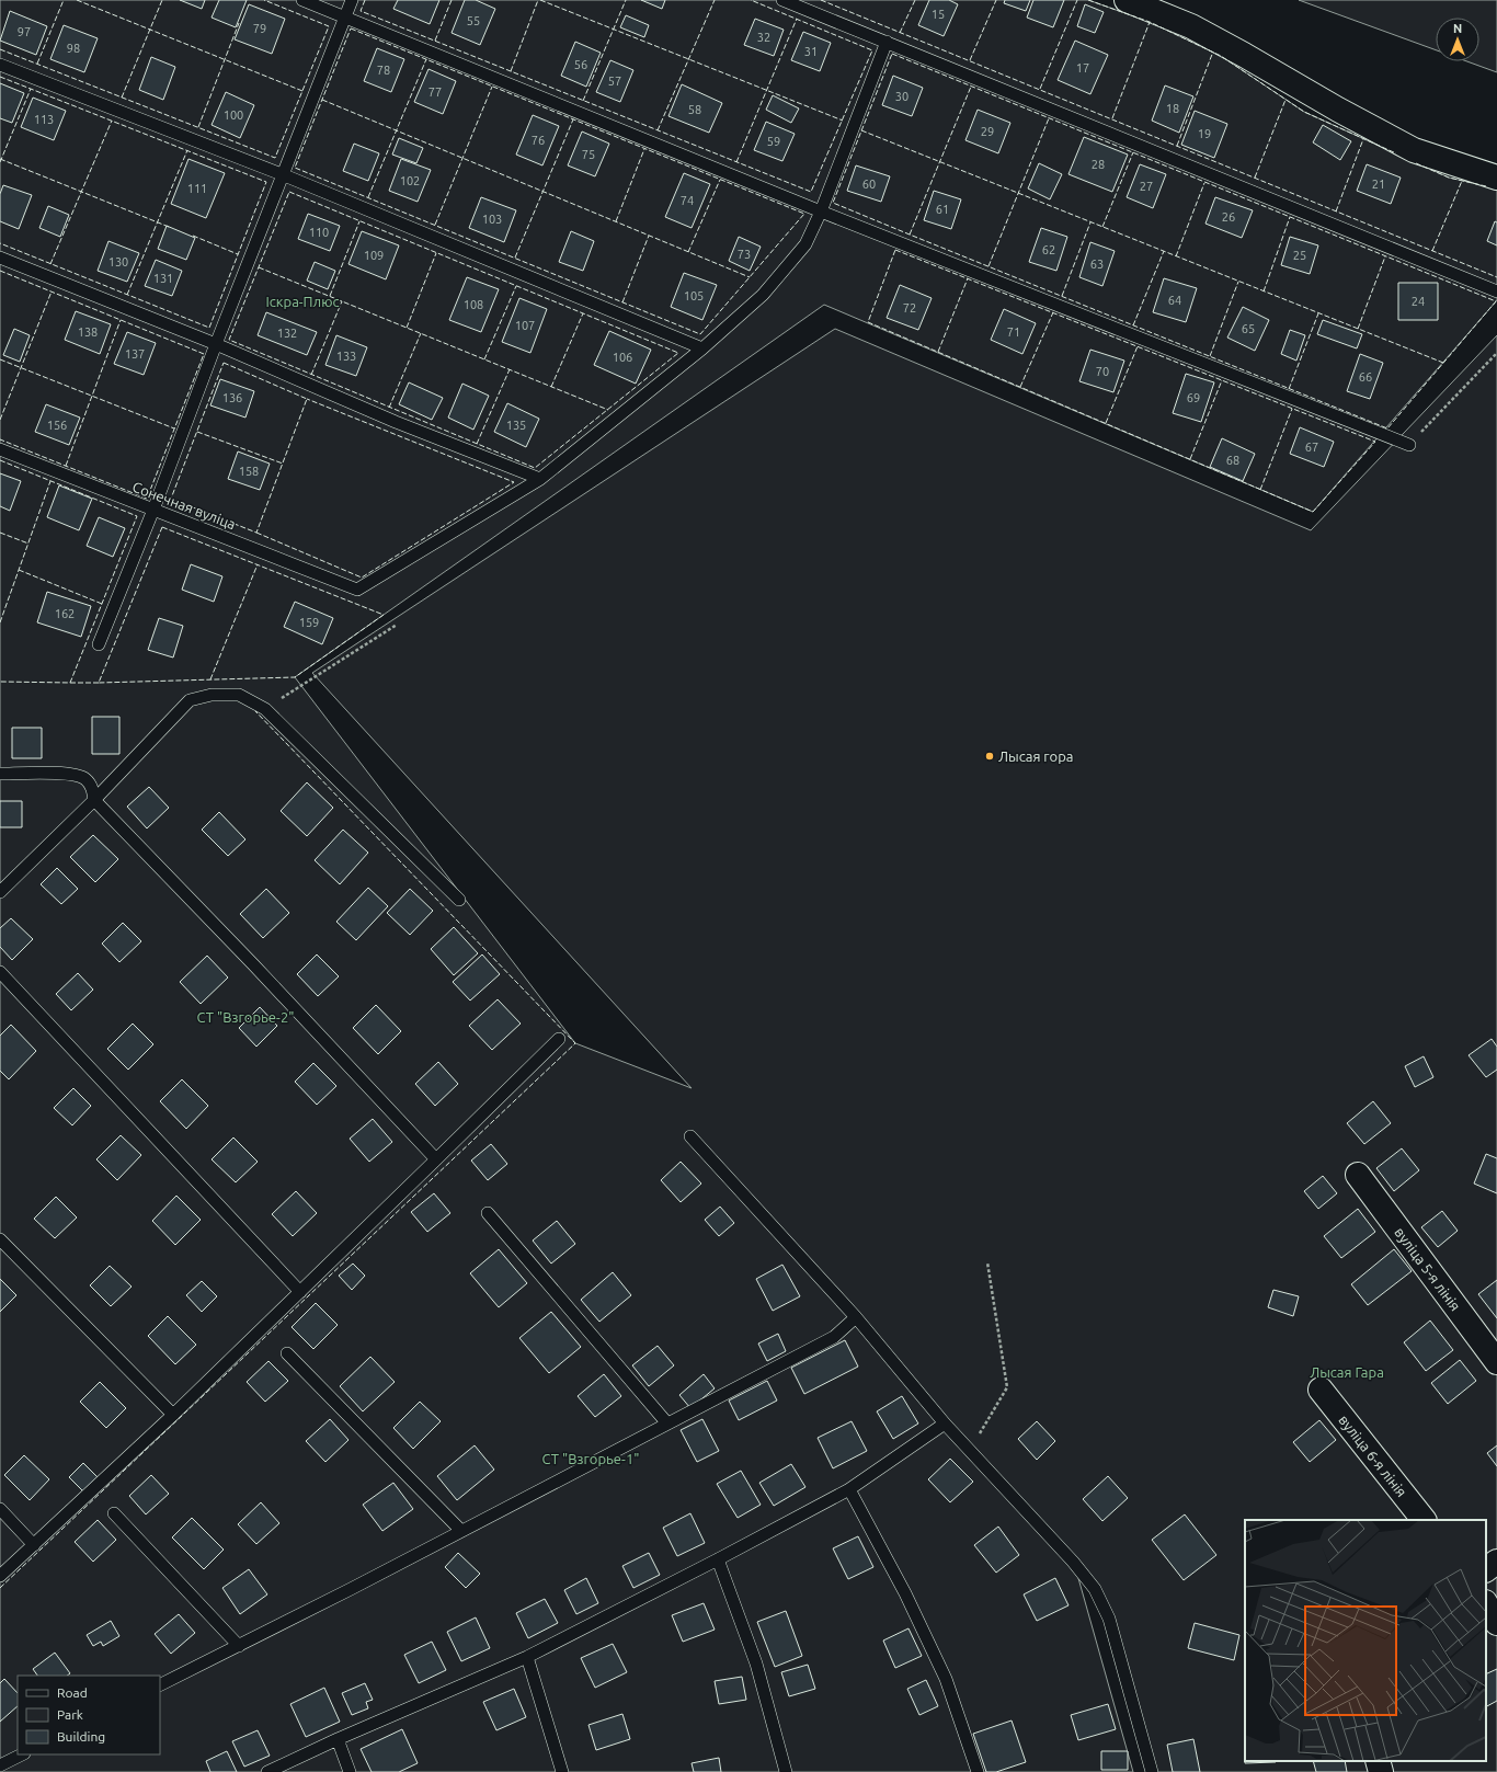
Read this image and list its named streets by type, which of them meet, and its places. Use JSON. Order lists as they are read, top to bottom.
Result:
{
  "streets": {
    "street": ["вуліца 5-я лінія", "вуліца 6-я лінія"],
    "lane": ["Сонечная вуліца"]
  },
  "parks": [
    "Іскра-Плюс",
    "СТ \"Взгорье-2\"",
    "Лысая Гара",
    "СТ \"Взгорье-1\""
  ],
  "places": ["Лысая гора"],
  "house_numbers": [
    "15",
    "55",
    "79",
    "97",
    "32",
    "98",
    "31",
    "56",
    "17",
    "78",
    "57",
    "77",
    "30",
    "18",
    "58",
    "100",
    "113",
    "29",
    "19",
    "76",
    "59",
    "75",
    "28",
    "102",
    "60",
    "21",
    "27",
    "111",
    "74",
    "61",
    "26",
    "103",
    "110",
    "62",
    "73",
    "109",
    "25",
    "130",
    "63",
    "131",
    "105",
    "64",
    "24",
    "108",
    "72",
    "107",
    "65",
    "138",
    "71",
    "132",
    "137",
    "133",
    "106",
    "70",
    "66",
    "136",
    "69",
    "156",
    "135",
    "67",
    "68",
    "158",
    "162",
    "159"
  ],
  "legend": ["Road", "Park", "Building"],
  "north": "top"
}
